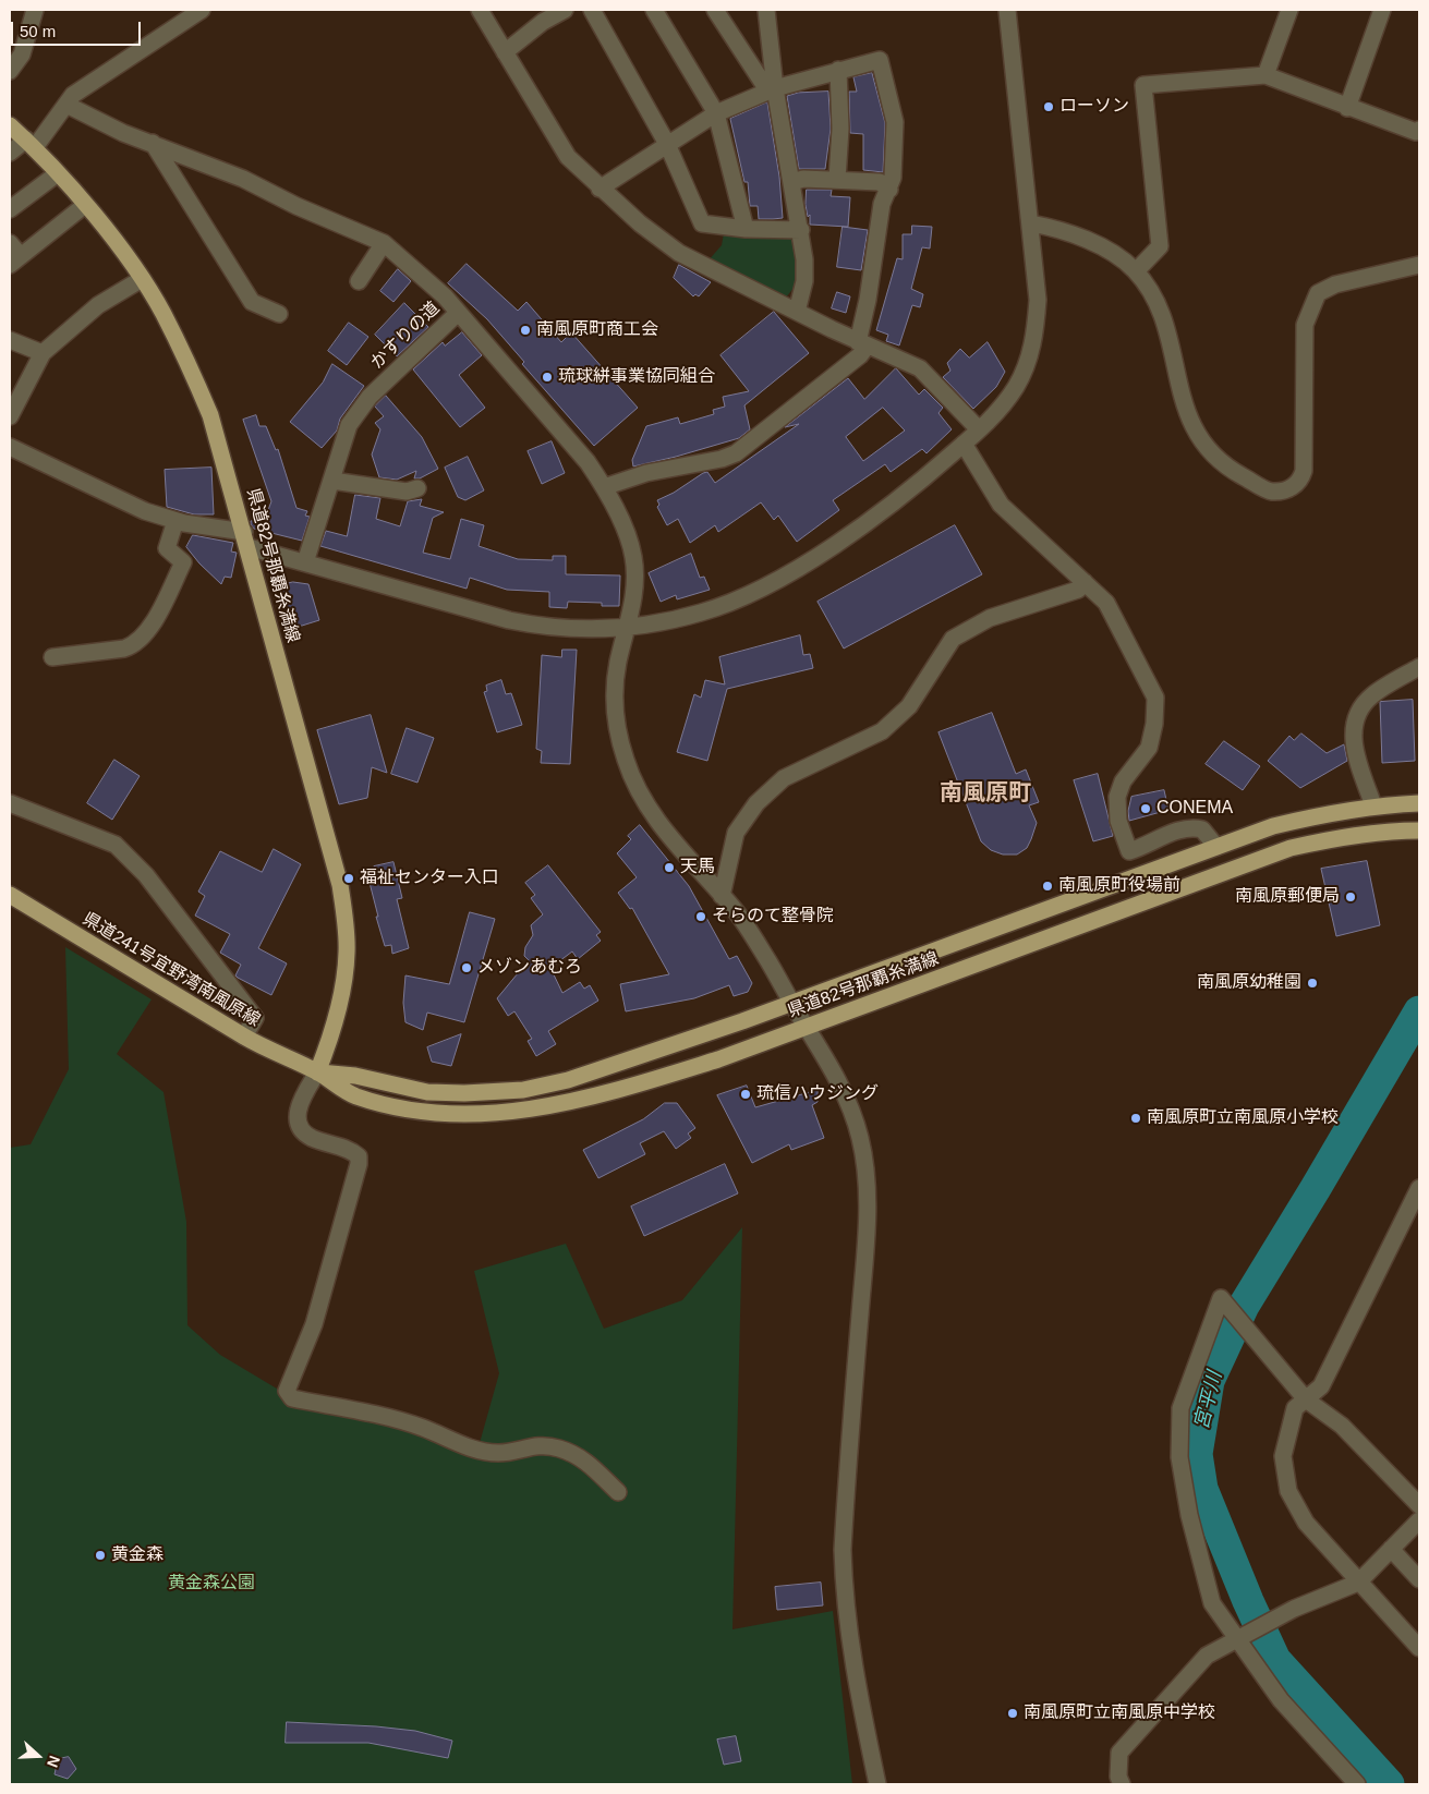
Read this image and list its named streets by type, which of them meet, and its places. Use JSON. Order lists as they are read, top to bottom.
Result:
{
  "streets": {
    "main road": ["県道82号那覇糸満線", "県道241号宜野湾南風原線"],
    "street": ["かすりの道"]
  },
  "crossings": [
    ["かすりの道", "県道82号那覇糸満線"],
    ["県道82号那覇糸満線", "県道241号宜野湾南風原線"]
  ],
  "districts": ["南風原町"],
  "water": ["宮平川"],
  "parks": ["黄金森公園"],
  "places": [
    "ローソン",
    "南風原町商工会",
    "琉球絣事業協同組合",
    "CONEMA",
    "天馬",
    "福祉センター入口",
    "南風原町役場前",
    "南風原郵便局",
    "そらのて整骨院",
    "メゾンあむろ",
    "南風原幼稚園",
    "琉信ハウジング",
    "南風原町立南風原小学校",
    "黄金森",
    "南風原町立南風原中学校"
  ],
  "scale_bar": "50 m",
  "north": "right"
}
